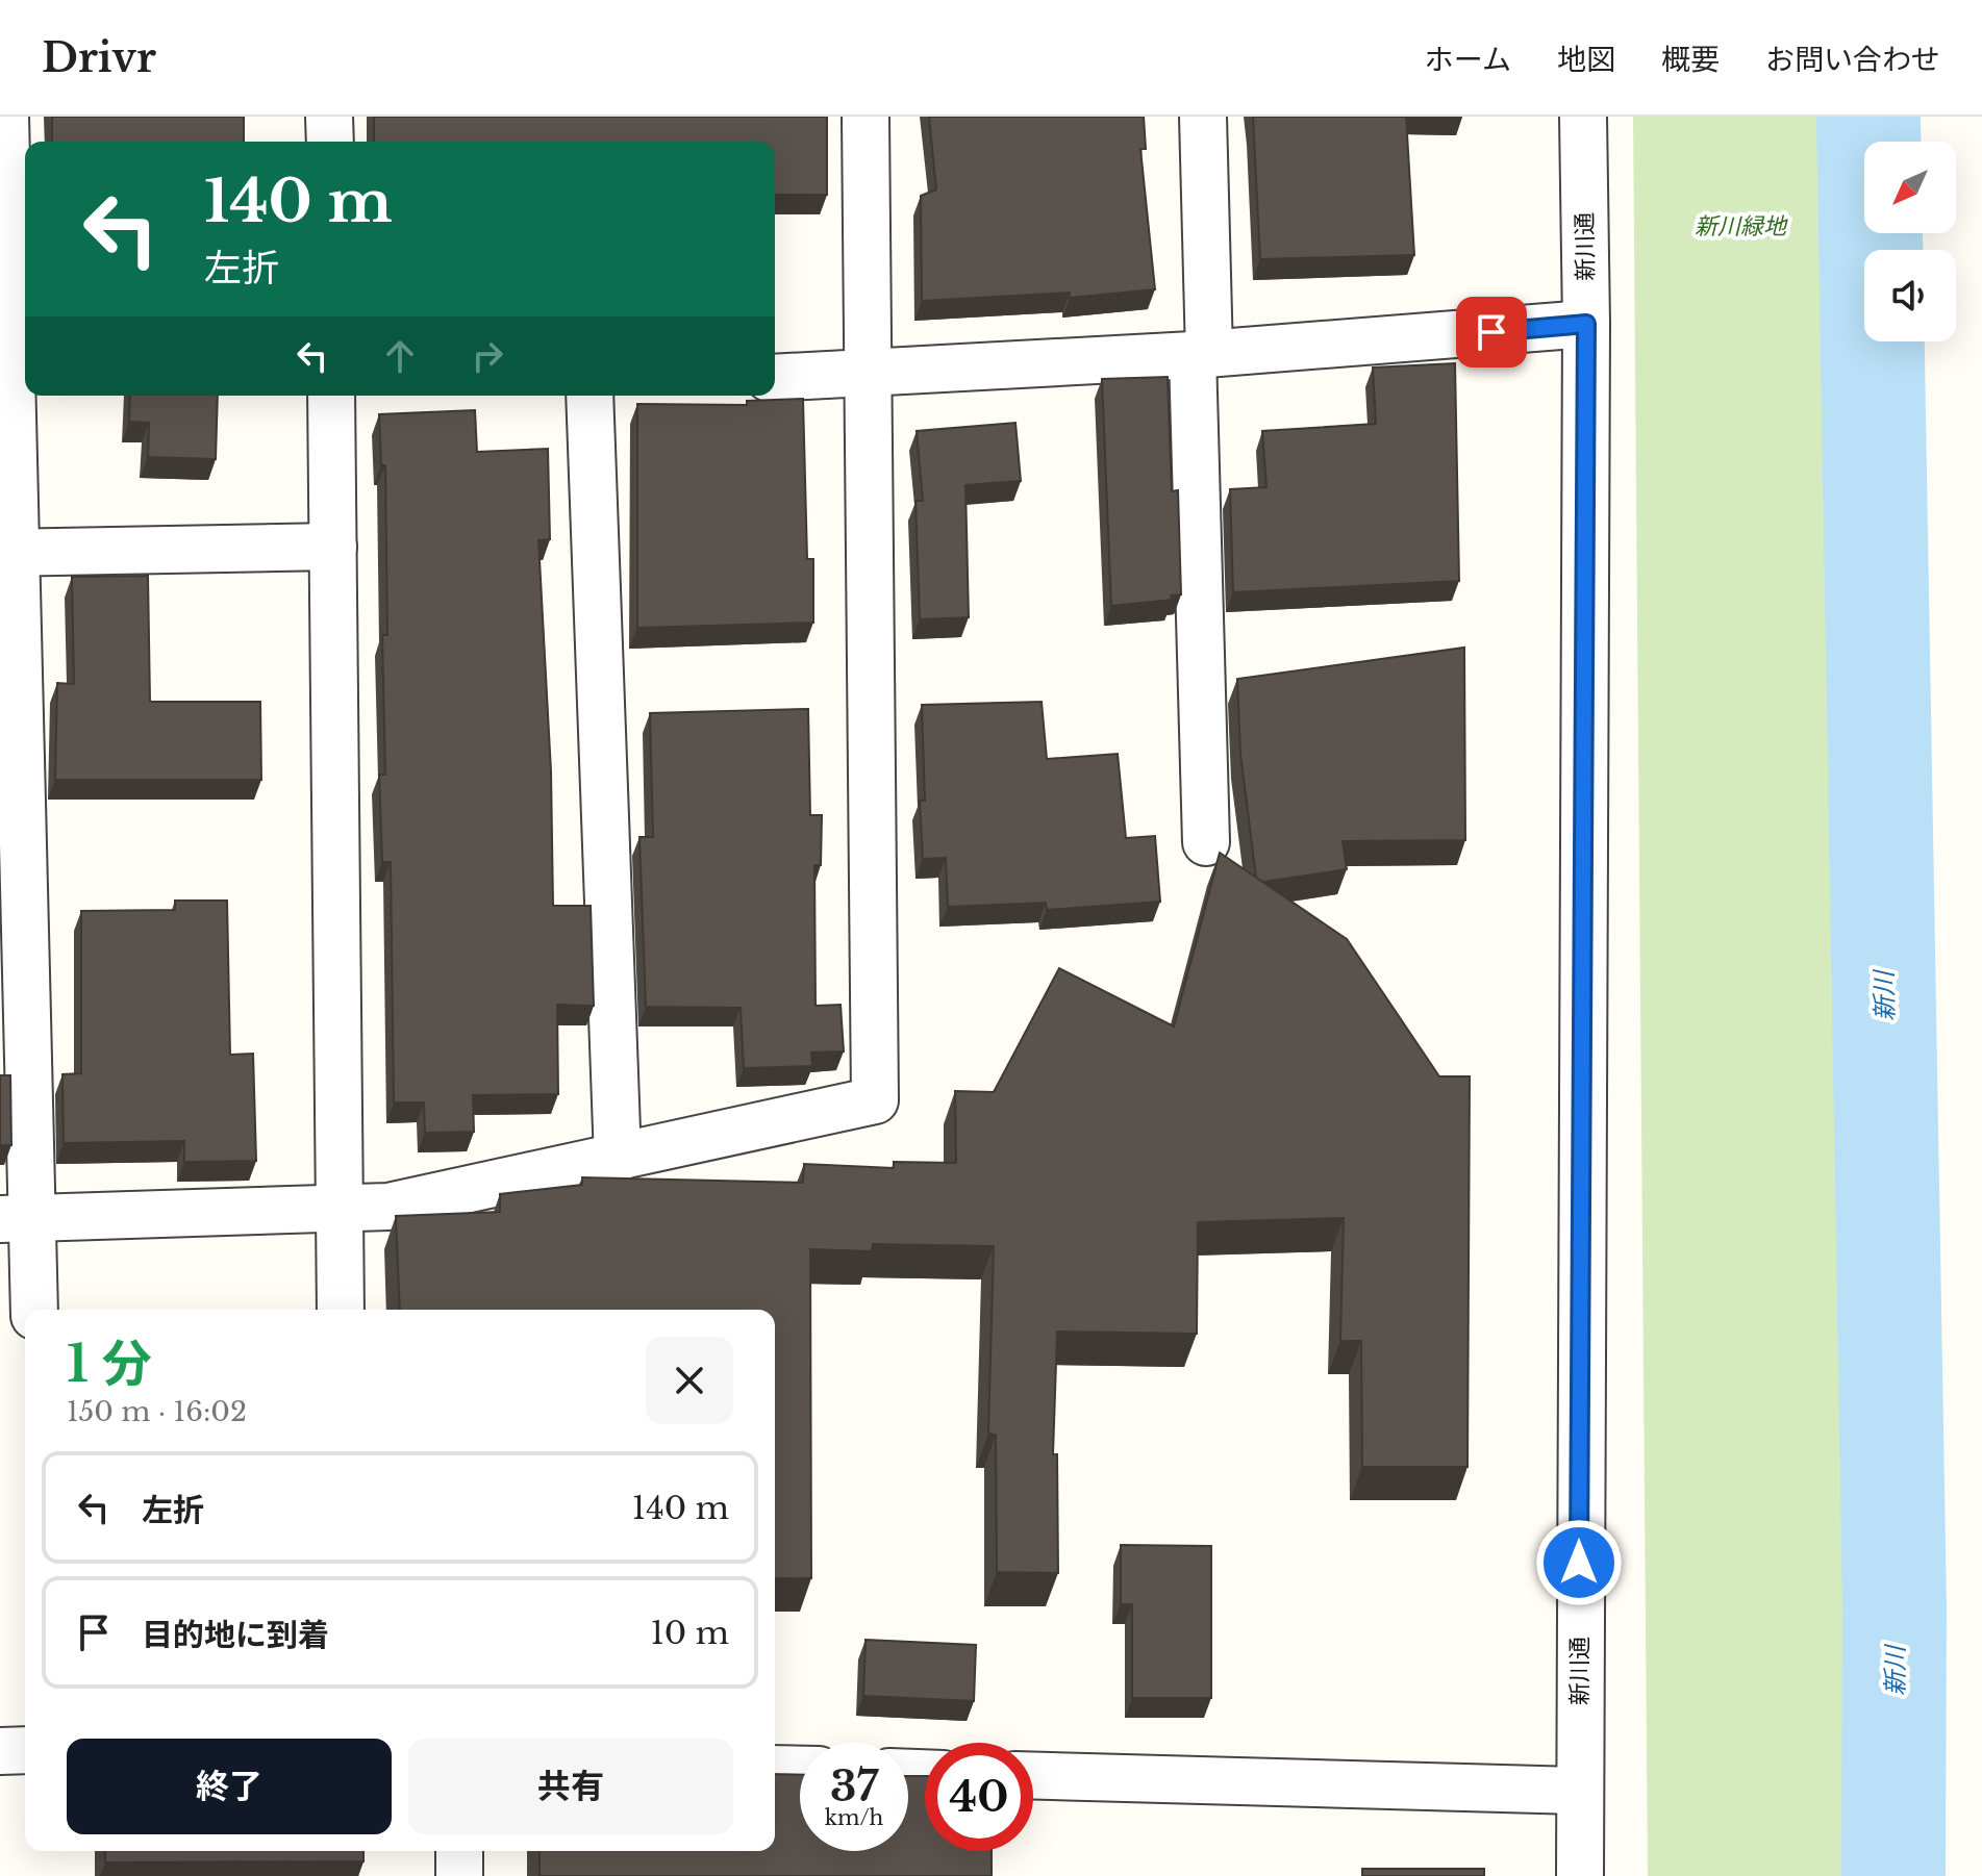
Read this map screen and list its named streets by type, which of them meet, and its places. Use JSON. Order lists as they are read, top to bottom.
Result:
{
  "streets": {
    "street": ["新川通"]
  },
  "water": ["新川"],
  "parks": ["新川緑地"],
  "north": "bottom left",
  "page": {
    "header": "Drivr",
    "nav": [
      "ホーム",
      "地図",
      "概要",
      "お問い合わせ"
    ],
    "turn": ["140 m", "左折"],
    "heading": ["1 分", "150 m · 16:02"],
    "list": [
      {
        "name": "左折",
        "value": "140 m"
      },
      {
        "name": "目的地に到着",
        "value": "10 m"
      }
    ],
    "buttons": ["終了", "共有"],
    "speed": "37 km/h",
    "limit": "40"
  }
}
